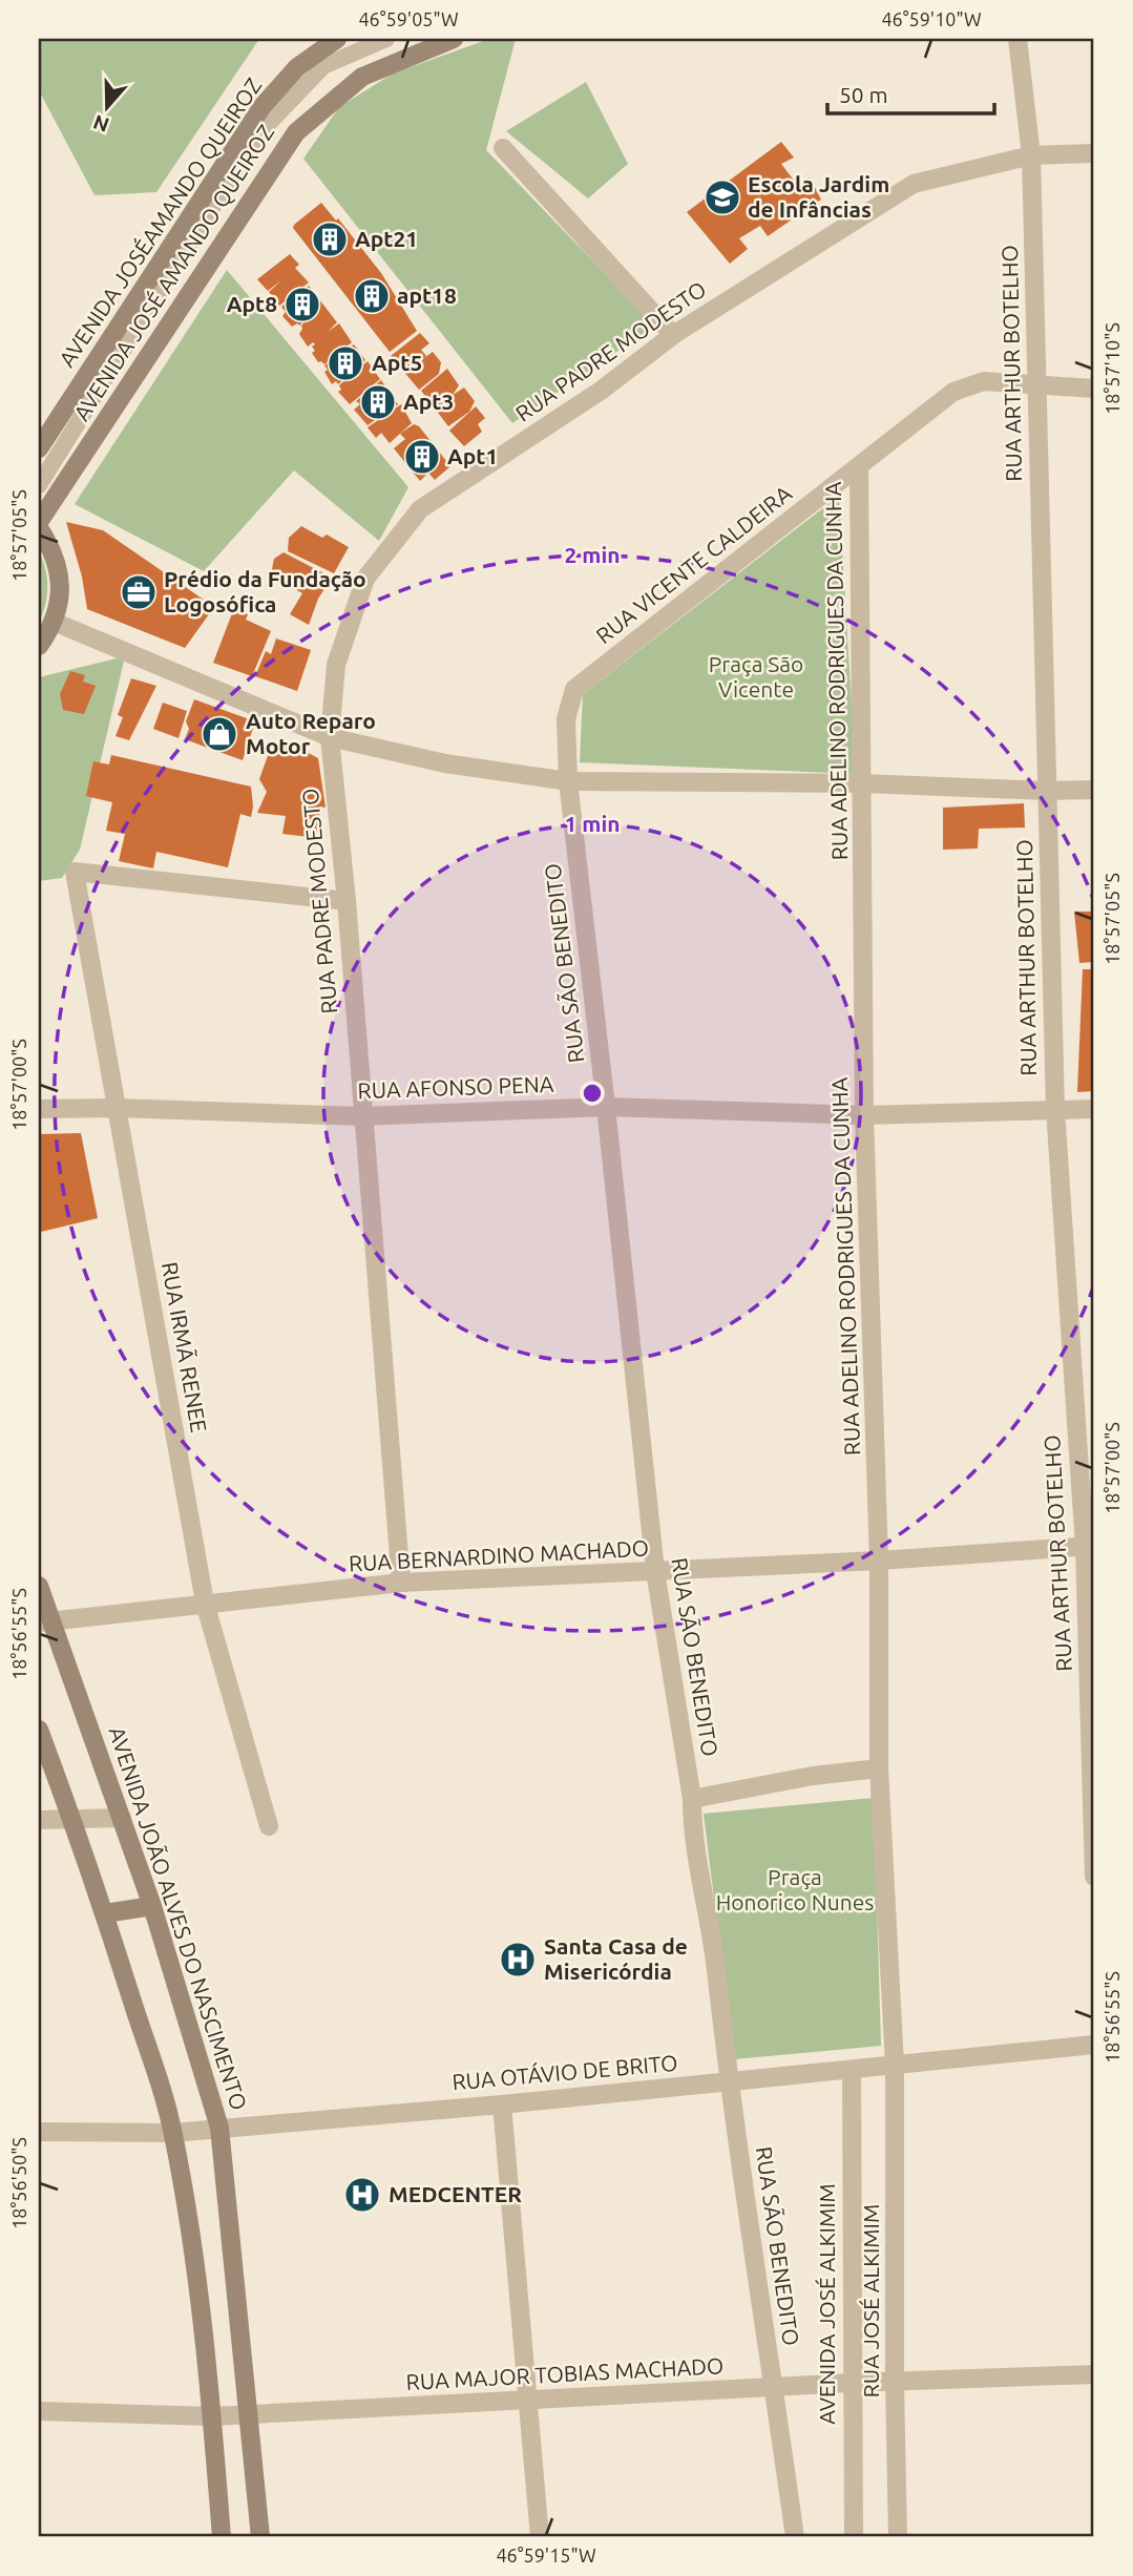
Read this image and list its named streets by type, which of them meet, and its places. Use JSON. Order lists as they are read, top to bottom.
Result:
{
  "streets": {
    "main road": ["AVENIDA JOSÉAMANDO QUEIROZ", "AVENIDA JOSÉ AMANDO QUEIROZ", "AVENIDA JOÃO ALVES DO NASCIMENTO"],
    "street": [
      "RUA PADRE MODESTO",
      "RUA ARTHUR BOTELHO",
      "RUA VICENTE CALDEIRA",
      "RUA ADELINO RODRIGUES DA CUNHA",
      "RUA SÃO BENEDITO",
      "RUA AFONSO PENA",
      "RUA IRMÃ RENEE",
      "RUA BERNARDINO MACHADO",
      "RUA OTÁVIO DE BRITO",
      "RUA JOSÉ ALKIMIM",
      "AVENIDA JOSÉ ALKIMIM",
      "RUA MAJOR TOBIAS MACHADO"
    ]
  },
  "crossings": [
    ["RUA PADRE MODESTO", "RUA ARTHUR BOTELHO"],
    ["RUA PADRE MODESTO", "RUA AFONSO PENA"],
    ["RUA PADRE MODESTO", "RUA IRMÃ RENEE"],
    ["RUA PADRE MODESTO", "RUA BERNARDINO MACHADO"],
    ["RUA ARTHUR BOTELHO", "RUA VICENTE CALDEIRA"],
    ["RUA ARTHUR BOTELHO", "RUA AFONSO PENA"],
    ["RUA ARTHUR BOTELHO", "RUA BERNARDINO MACHADO"],
    ["RUA VICENTE CALDEIRA", "RUA ADELINO RODRIGUES DA CUNHA"],
    ["RUA VICENTE CALDEIRA", "RUA SÃO BENEDITO"],
    ["RUA ADELINO RODRIGUES DA CUNHA", "RUA AFONSO PENA"],
    ["RUA ADELINO RODRIGUES DA CUNHA", "RUA BERNARDINO MACHADO"],
    ["RUA ADELINO RODRIGUES DA CUNHA", "RUA OTÁVIO DE BRITO"],
    ["RUA ADELINO RODRIGUES DA CUNHA", "RUA JOSÉ ALKIMIM"],
    ["RUA SÃO BENEDITO", "RUA AFONSO PENA"],
    ["RUA SÃO BENEDITO", "RUA BERNARDINO MACHADO"],
    ["RUA SÃO BENEDITO", "RUA OTÁVIO DE BRITO"],
    ["RUA SÃO BENEDITO", "RUA MAJOR TOBIAS MACHADO"],
    ["RUA AFONSO PENA", "RUA IRMÃ RENEE"],
    ["RUA IRMÃ RENEE", "RUA BERNARDINO MACHADO"],
    ["RUA BERNARDINO MACHADO", "AVENIDA JOÃO ALVES DO NASCIMENTO"],
    ["AVENIDA JOÃO ALVES DO NASCIMENTO", "RUA OTÁVIO DE BRITO"],
    ["AVENIDA JOÃO ALVES DO NASCIMENTO", "RUA MAJOR TOBIAS MACHADO"],
    ["RUA OTÁVIO DE BRITO", "RUA JOSÉ ALKIMIM"],
    ["RUA OTÁVIO DE BRITO", "AVENIDA JOSÉ ALKIMIM"],
    ["RUA JOSÉ ALKIMIM", "RUA MAJOR TOBIAS MACHADO"],
    ["AVENIDA JOSÉ ALKIMIM", "RUA MAJOR TOBIAS MACHADO"]
  ],
  "parks": ["Praça São Vicente", "Praça Honorico Nunes"],
  "places": {
    "school or university": ["Escola Jardim de Infâncias"],
    "building": [
      "Apt21",
      "apt18",
      "Apt8",
      "Apt5",
      "Apt3",
      "Apt1"
    ],
    "office": ["Prédio da Fundação Logosófica"],
    "shop": ["Auto Reparo Motor"],
    "hospital": ["Santa Casa de Misericórdia", "MEDCENTER"]
  },
  "scale_bar": "50 m",
  "north": "bottom",
  "coordinates": [
    "46°59'05\"W",
    "46°59'10\"W",
    "18°57'10\"S",
    "18°57'05\"S",
    "18°57'00\"S",
    "18°56'55\"S",
    "18°56'50\"S",
    "46°59'15\"W"
  ],
  "rings": ["2 min", "1 min"]
}
